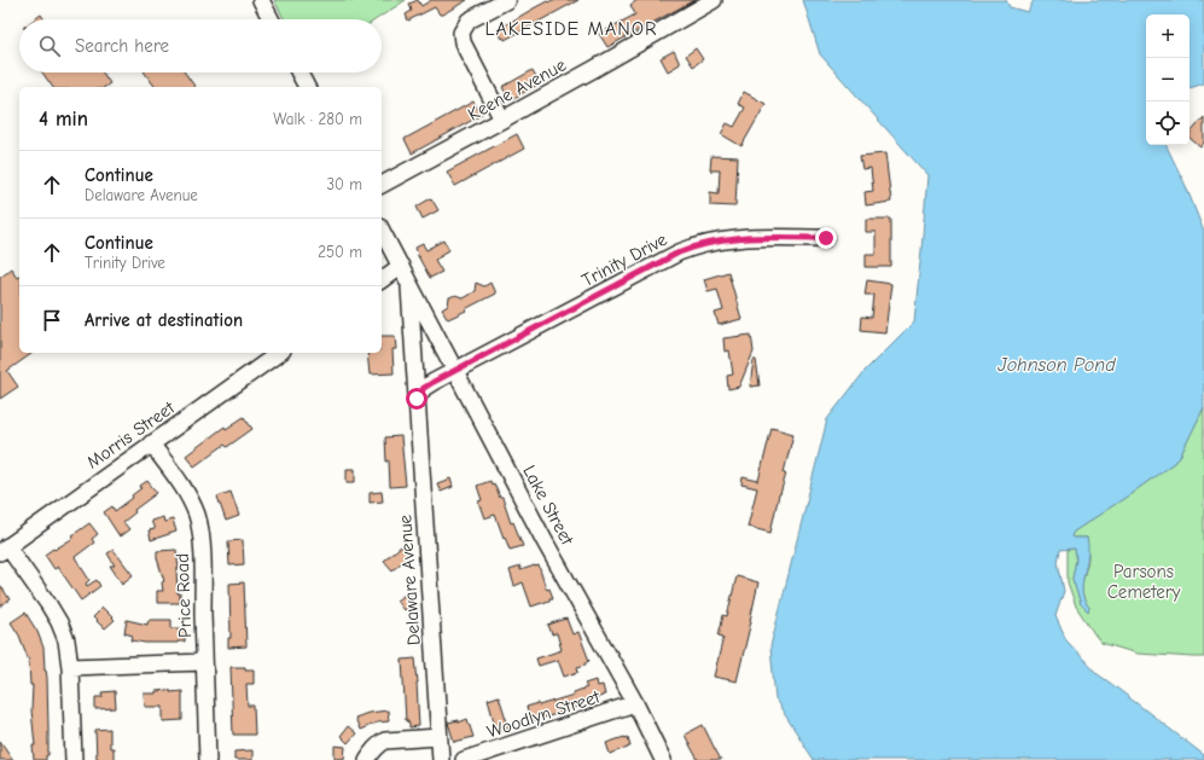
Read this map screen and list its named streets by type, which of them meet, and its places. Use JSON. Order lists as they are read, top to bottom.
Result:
{
  "streets": {
    "street": [
      "Keene Avenue",
      "Trinity Drive",
      "Morris Street",
      "Lake Street",
      "Delaware Avenue",
      "Price Road",
      "Woodlyn Street"
    ]
  },
  "crossings": [
    ["Trinity Drive", "Lake Street"],
    ["Morris Street", "Price Road"],
    ["Lake Street", "Delaware Avenue"],
    ["Lake Street", "Woodlyn Street"]
  ],
  "districts": ["LAKESIDE MANOR"],
  "water": ["Johnson Pond"],
  "parks": ["Parsons Cemetery"],
  "page": {
    "map_buttons": ["+", "−"],
    "search": "Search here",
    "heading": ["4 min", "Walk · 280 m"],
    "list": [
      ["Continue", "Delaware Avenue", "30 m"],
      ["Continue", "Trinity Drive", "250 m"],
      "Arrive at destination"
    ]
  }
}
